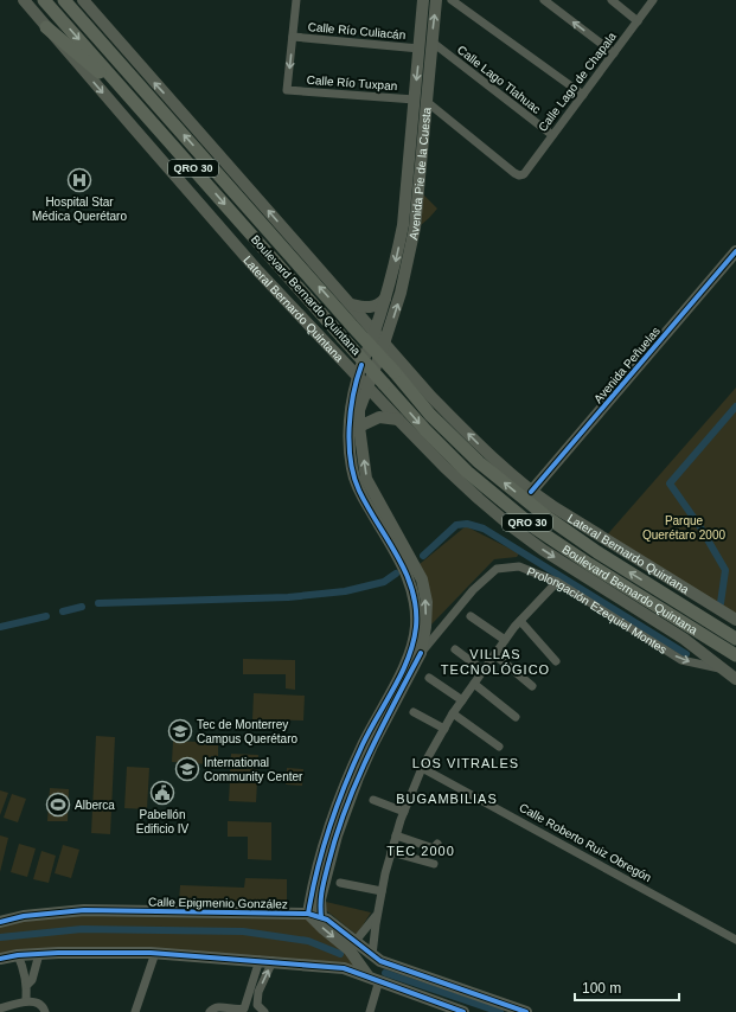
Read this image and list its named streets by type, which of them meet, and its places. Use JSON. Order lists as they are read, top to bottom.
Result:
{
  "streets": {
    "main road": [
      "QRO 30",
      "Avenida Pie de la Cuesta",
      "Boulevard Bernardo Quintana",
      "Lateral Bernardo Quintana",
      "Avenida Peñuelas",
      "Prolongación Ezequiel Montes",
      "Calle Epigmenio González"
    ],
    "street": [
      "Calle Río Culiacán",
      "Calle Lago Tlahuac",
      "Calle Lago de Chapala",
      "Calle Río Tuxpan",
      "Calle Roberto Ruiz Obregón"
    ]
  },
  "crossings": [
    ["Calle Río Culiacán", "Calle Río Tuxpan"],
    ["Calle Río Culiacán", "Avenida Pie de la Cuesta"],
    ["Calle Lago Tlahuac", "Calle Lago de Chapala"],
    ["Calle Lago Tlahuac", "Avenida Pie de la Cuesta"],
    ["Calle Lago de Chapala", "Calle Río Tuxpan"],
    ["Calle Lago de Chapala", "Avenida Pie de la Cuesta"],
    ["Calle Río Tuxpan", "Avenida Pie de la Cuesta"],
    ["Avenida Pie de la Cuesta", "Lateral Bernardo Quintana"],
    ["Avenida Pie de la Cuesta", "Prolongación Ezequiel Montes"],
    ["Boulevard Bernardo Quintana", "Lateral Bernardo Quintana"],
    ["Lateral Bernardo Quintana", "Avenida Peñuelas"],
    ["Lateral Bernardo Quintana", "Prolongación Ezequiel Montes"],
    ["Prolongación Ezequiel Montes", "Calle Epigmenio González"]
  ],
  "districts": [
    "VILLAS TECNOLÓGICO",
    "LOS VITRALES",
    "BUGAMBILIAS",
    "TEC 2000"
  ],
  "parks": ["Parque Querétaro 2000"],
  "places": {
    "hospital": ["Hospital Star Médica Querétaro"],
    "school or university": ["Tec de Monterrey Campus Querétaro", "International Community Center"],
    "public building": ["Pabellón Edificio IV"],
    "sports": ["Alberca"]
  },
  "scale_bar": "100 m"
}
